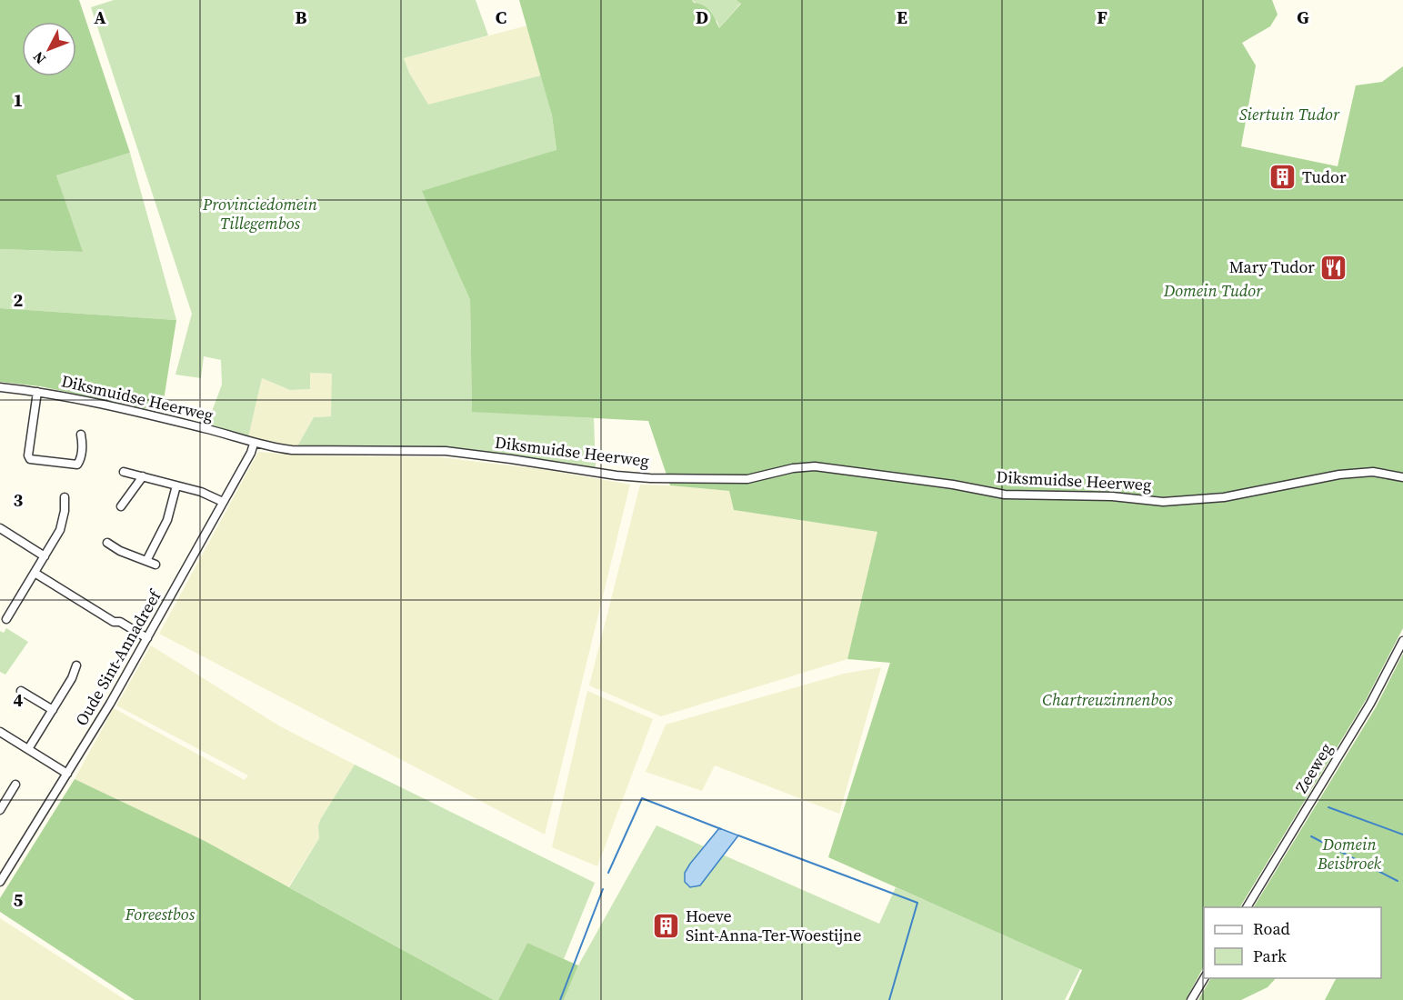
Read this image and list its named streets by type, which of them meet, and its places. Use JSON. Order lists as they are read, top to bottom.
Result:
{
  "streets": {
    "street": ["Diksmuidse Heerweg", "Oude Sint-Annadreef", "Zeeweg"]
  },
  "crossings": [
    ["Diksmuidse Heerweg", "Oude Sint-Annadreef"]
  ],
  "parks": [
    "Siertuin Tudor",
    "Provinciedomein Tillegembos",
    "Domein Tudor",
    "Chartreuzinnenbos",
    "Domein Beisbroek",
    "Foreestbos"
  ],
  "places": {
    "building": ["Tudor", "Hoeve Sint-Anna-Ter-Woestijne"],
    "restaurant": ["Mary Tudor"]
  },
  "legend": ["Road", "Park"],
  "north": "bottom left",
  "grid": {
    "columns": [
      "A",
      "B",
      "C",
      "D",
      "E",
      "F",
      "G"
    ],
    "rows": [
      "1",
      "2",
      "3",
      "4",
      "5"
    ]
  }
}
